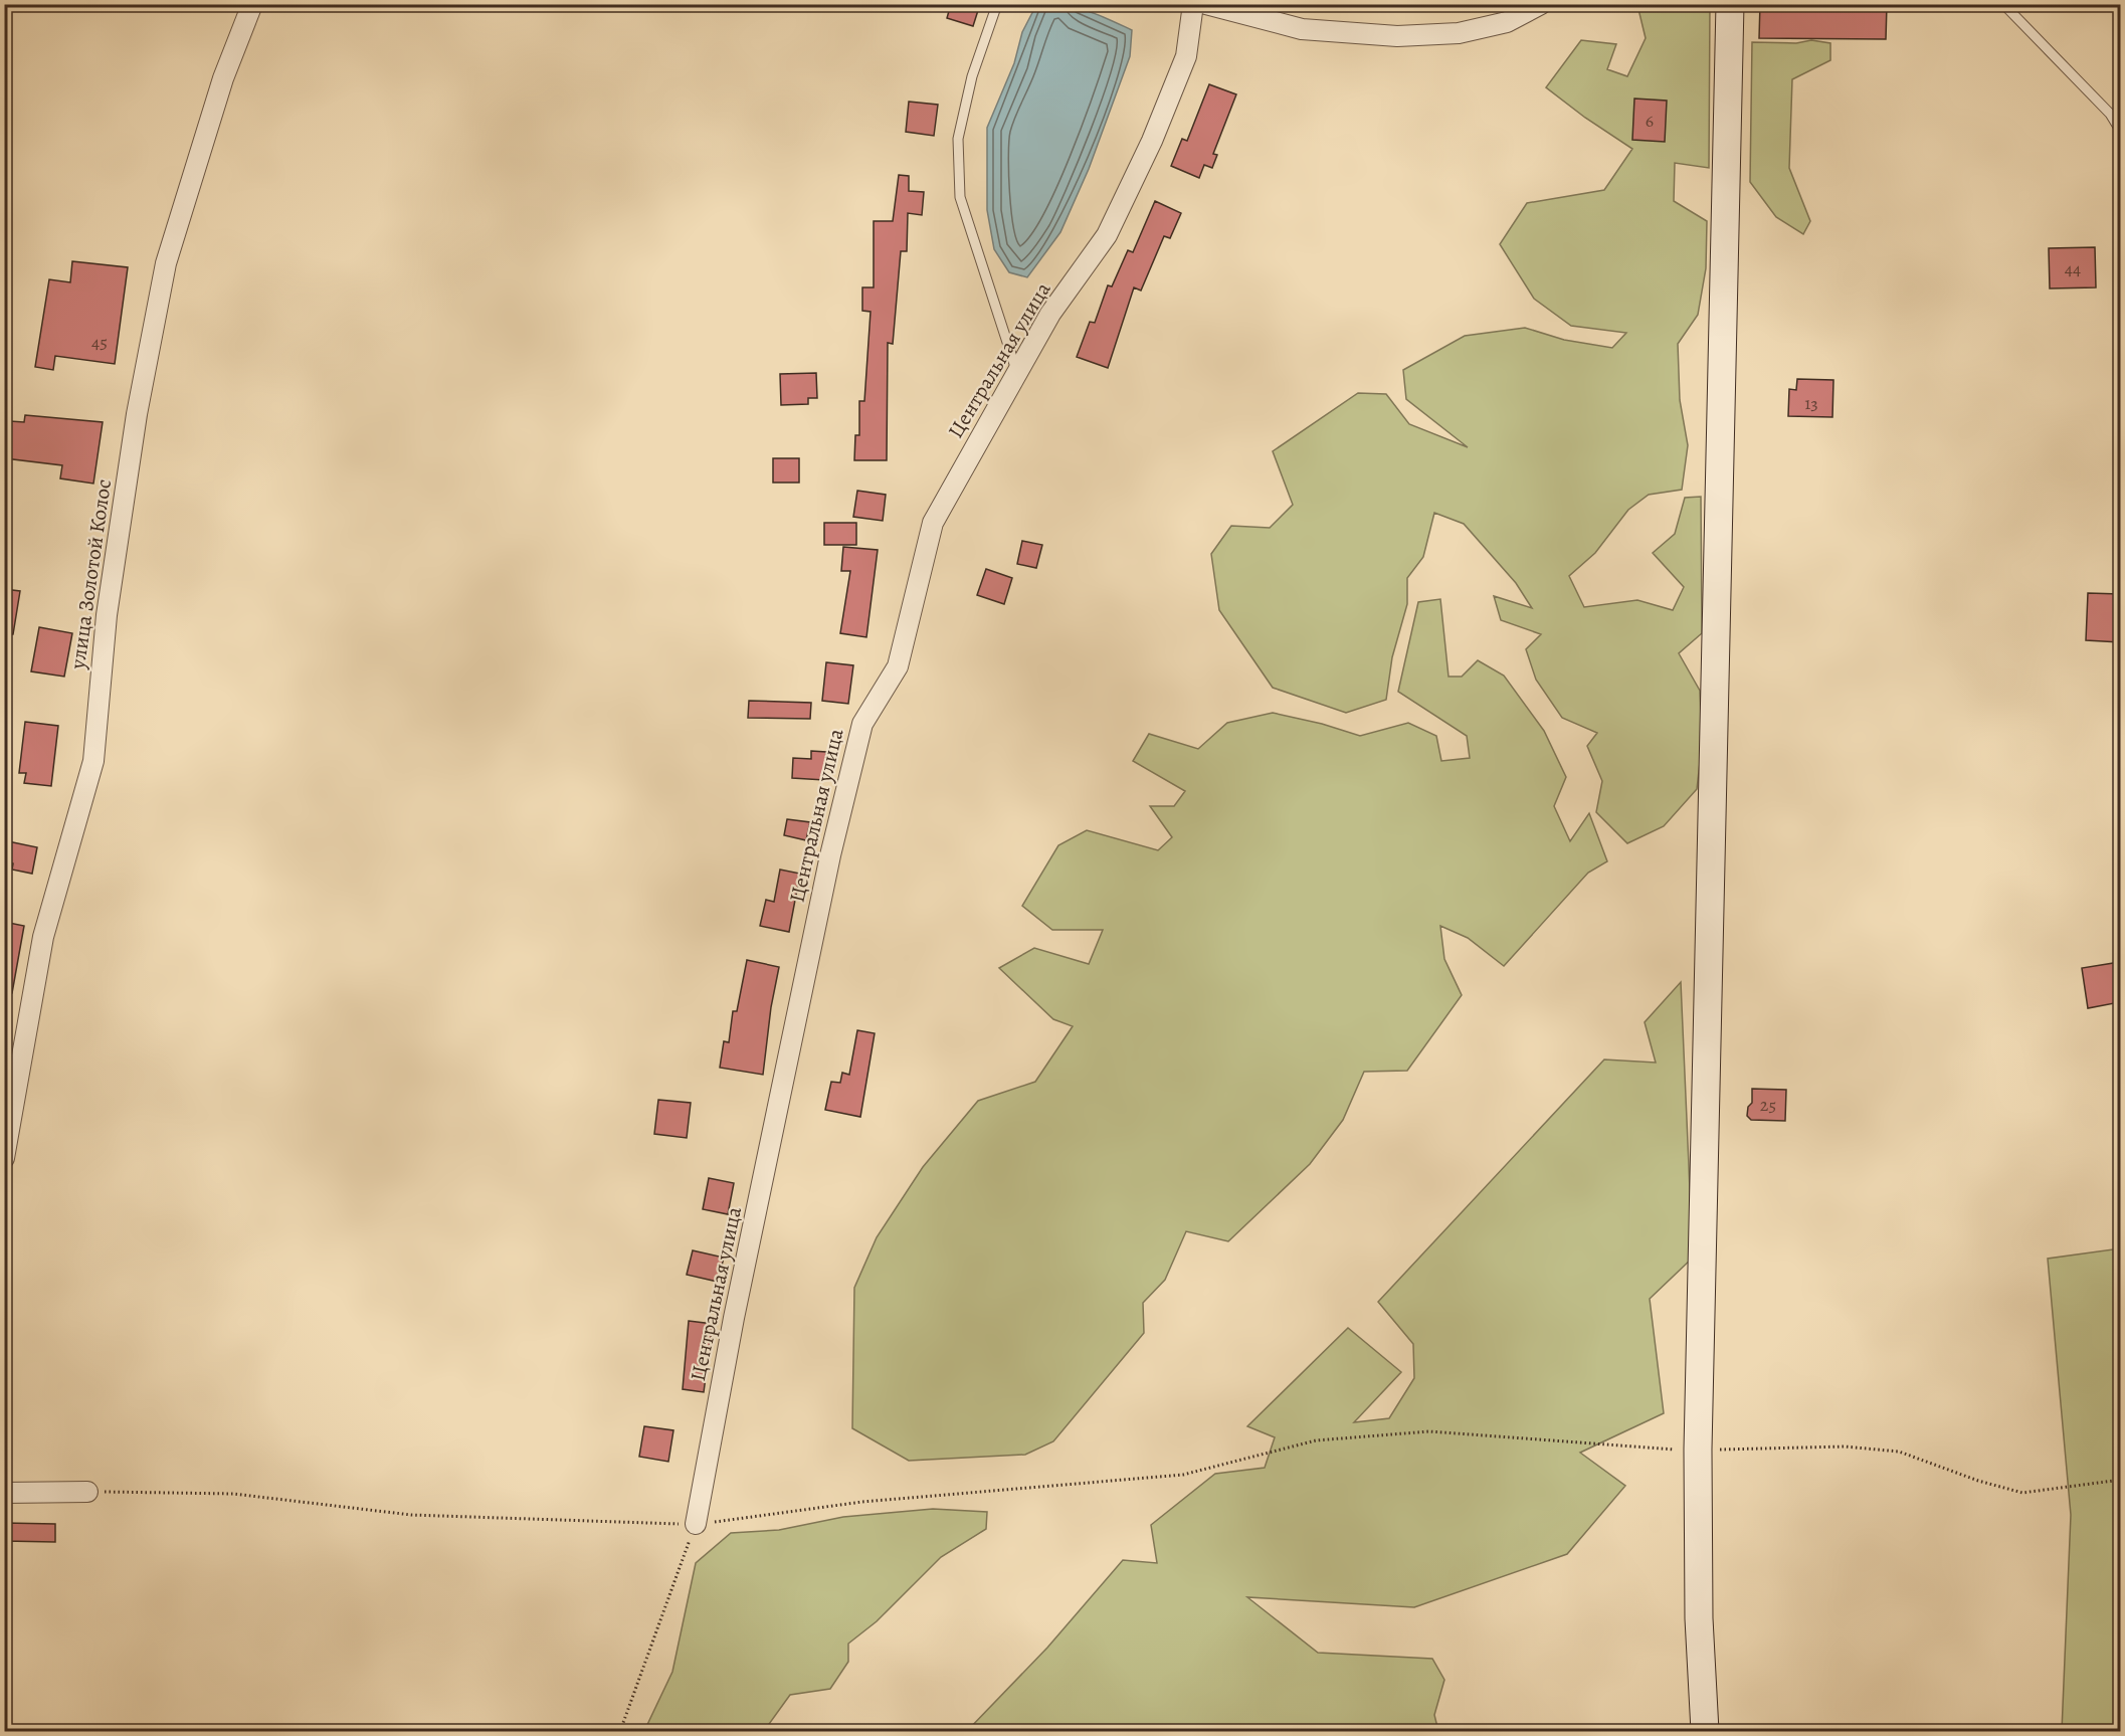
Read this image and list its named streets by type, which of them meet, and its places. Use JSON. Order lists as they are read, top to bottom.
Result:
{
  "streets": {
    "street": ["Центральная улица", "улица Золотой Колос"]
  },
  "house_numbers": [
    "6",
    "44",
    "45",
    "13",
    "25"
  ]
}
